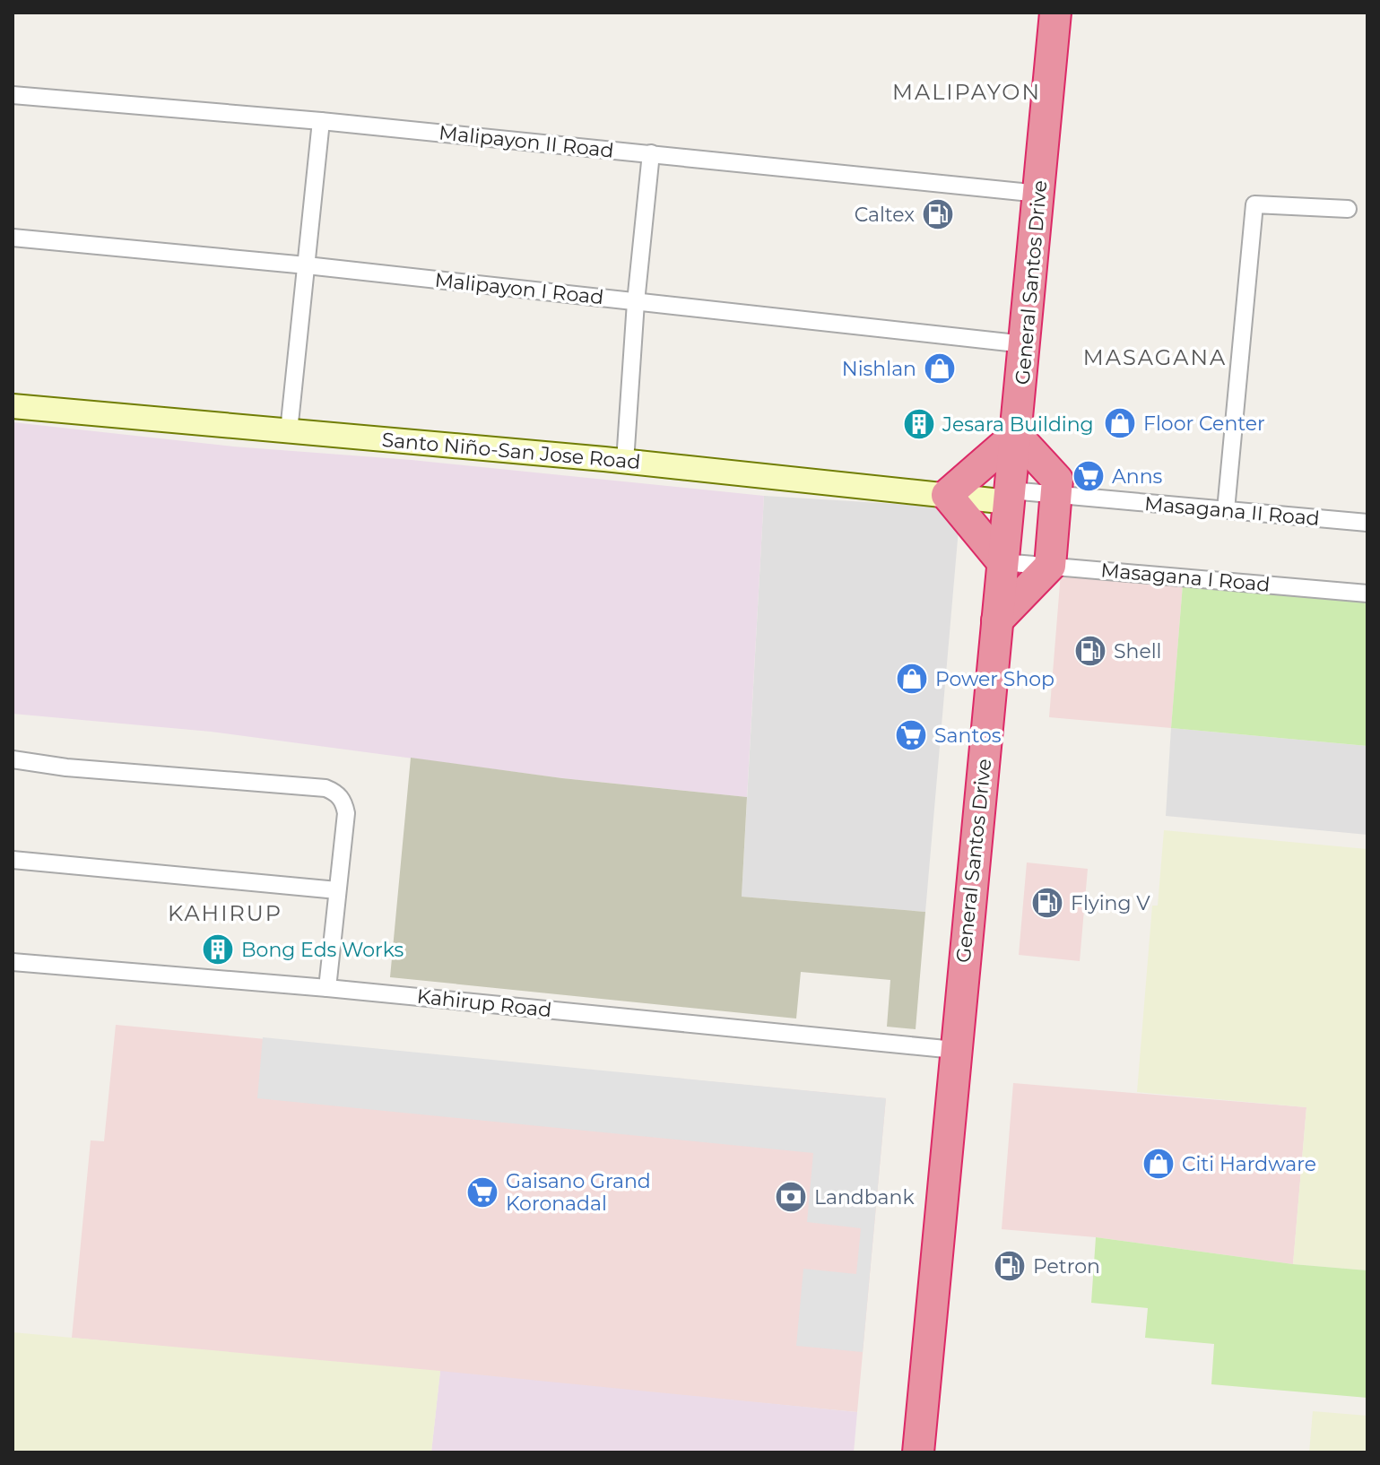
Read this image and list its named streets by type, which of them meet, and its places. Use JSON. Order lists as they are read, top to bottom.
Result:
{
  "streets": {
    "highway": ["General Santos Drive"],
    "main road": ["Santo Niño-San Jose Road"],
    "street": [
      "Malipayon II Road",
      "Malipayon I Road",
      "Masagana II Road",
      "Masagana I Road",
      "Kahirup Road"
    ]
  },
  "crossings": [
    ["Malipayon II Road", "General Santos Drive"],
    ["General Santos Drive", "Malipayon I Road"],
    ["General Santos Drive", "Santo Niño-San Jose Road"],
    ["General Santos Drive", "Masagana II Road"],
    ["General Santos Drive", "Masagana I Road"],
    ["General Santos Drive", "Kahirup Road"],
    ["Santo Niño-San Jose Road", "Masagana II Road"]
  ],
  "districts": ["MALIPAYON", "MASAGANA", "KAHIRUP"],
  "places": {
    "fuel station": [
      "Caltex",
      "Shell",
      "Flying V",
      "Petron"
    ],
    "shop": [
      "Nishlan",
      "Floor Center",
      "Power Shop",
      "Citi Hardware"
    ],
    "building": ["Jesara Building", "Bong Eds Works"],
    "supermarket": ["Anns", "Santos", "Gaisano Grand Koronadal"],
    "bank": ["Landbank"]
  }
}
